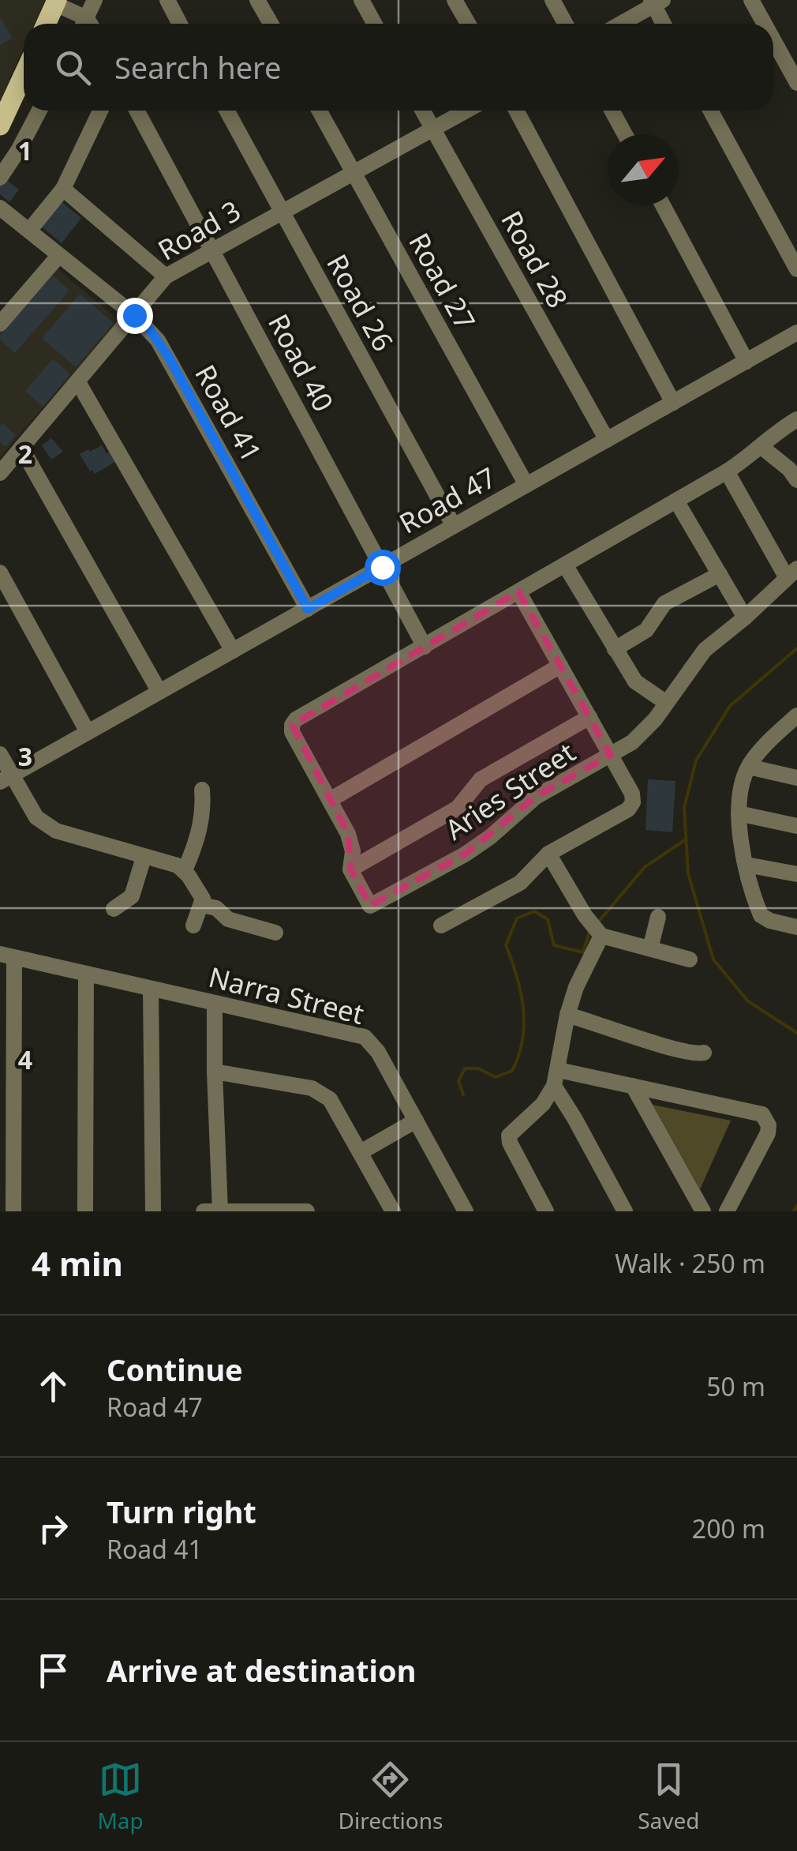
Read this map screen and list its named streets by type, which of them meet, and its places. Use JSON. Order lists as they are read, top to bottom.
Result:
{
  "streets": {
    "street": [
      "Road 3",
      "Road 28",
      "Road 27",
      "Road 26",
      "Road 40",
      "Road 41",
      "Road 47",
      "Aries Street",
      "Narra Street"
    ]
  },
  "crossings": [
    ["Road 3", "Road 28"],
    ["Road 3", "Road 27"],
    ["Road 3", "Road 26"],
    ["Road 3", "Road 40"],
    ["Road 3", "Road 41"],
    ["Road 28", "Road 47"],
    ["Road 27", "Road 47"],
    ["Road 26", "Road 47"],
    ["Road 40", "Road 47"],
    ["Road 41", "Road 47"]
  ],
  "north": "top right",
  "page": {
    "search": "Search here",
    "heading": ["4 min", "Walk · 250 m"],
    "list": [
      ["Continue", "Road 47", "50 m"],
      ["Turn right", "Road 41", "200 m"],
      "Arrive at destination"
    ],
    "nav": ["Map", "Directions", "Saved"]
  },
  "grid": {
    "rows": [
      "1",
      "2",
      "3",
      "4"
    ]
  }
}
